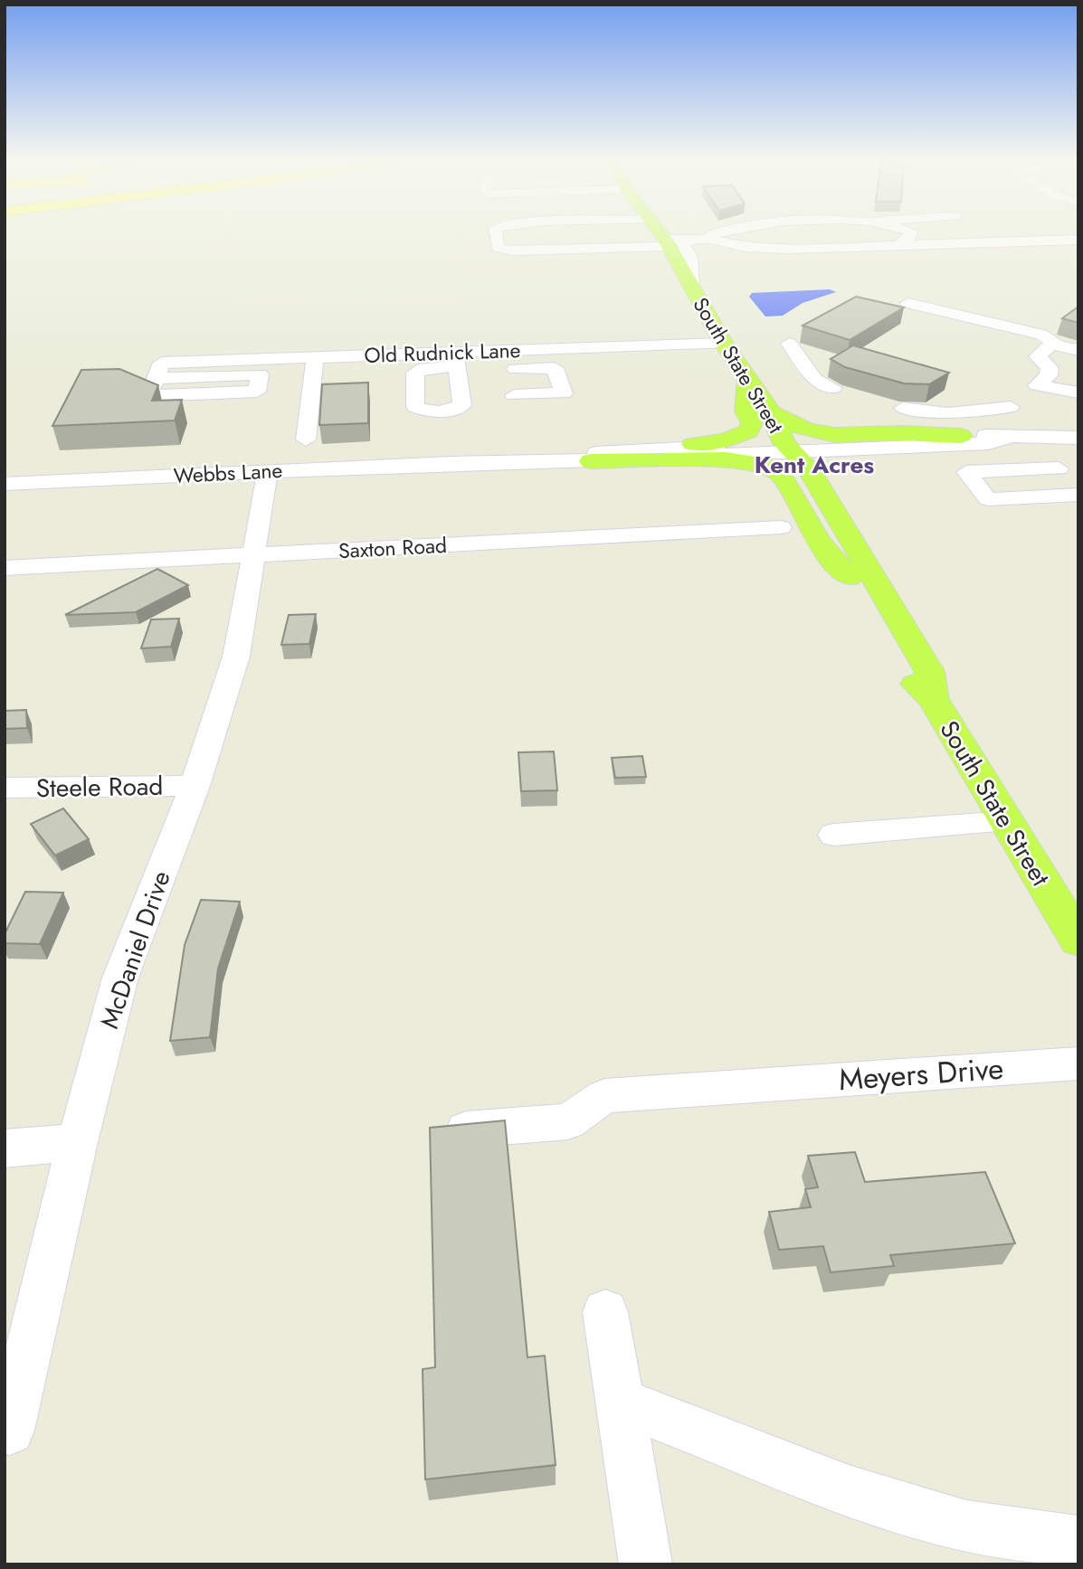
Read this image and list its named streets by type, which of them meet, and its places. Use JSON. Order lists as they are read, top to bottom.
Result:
{
  "streets": {
    "main road": ["South State Street"],
    "street": [
      "Old Rudnick Lane",
      "Webbs Lane",
      "Saxton Road",
      "Steele Road",
      "McDaniel Drive",
      "Meyers Drive"
    ]
  },
  "crossings": [
    ["Old Rudnick Lane", "South State Street"],
    ["South State Street", "Webbs Lane"],
    ["Webbs Lane", "McDaniel Drive"],
    ["Saxton Road", "McDaniel Drive"],
    ["Steele Road", "McDaniel Drive"]
  ],
  "districts": ["Kent Acres"]
}
